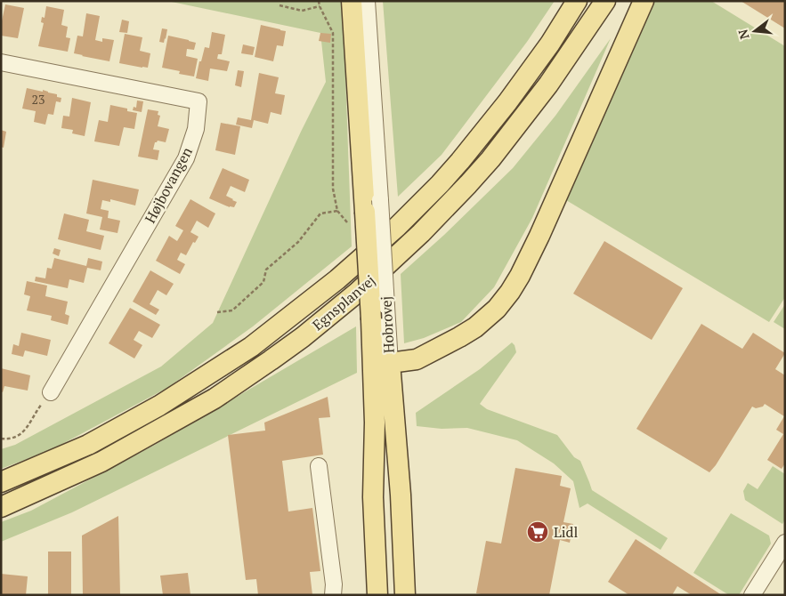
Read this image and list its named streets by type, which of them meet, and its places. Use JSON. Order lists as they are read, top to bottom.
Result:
{
  "streets": {
    "main road": ["Egnsplanvej", "Hobrovej"],
    "street": ["Højbovangen"]
  },
  "places": {
    "supermarket": ["Lidl"]
  },
  "house_numbers": ["23"],
  "north": "left"
}
